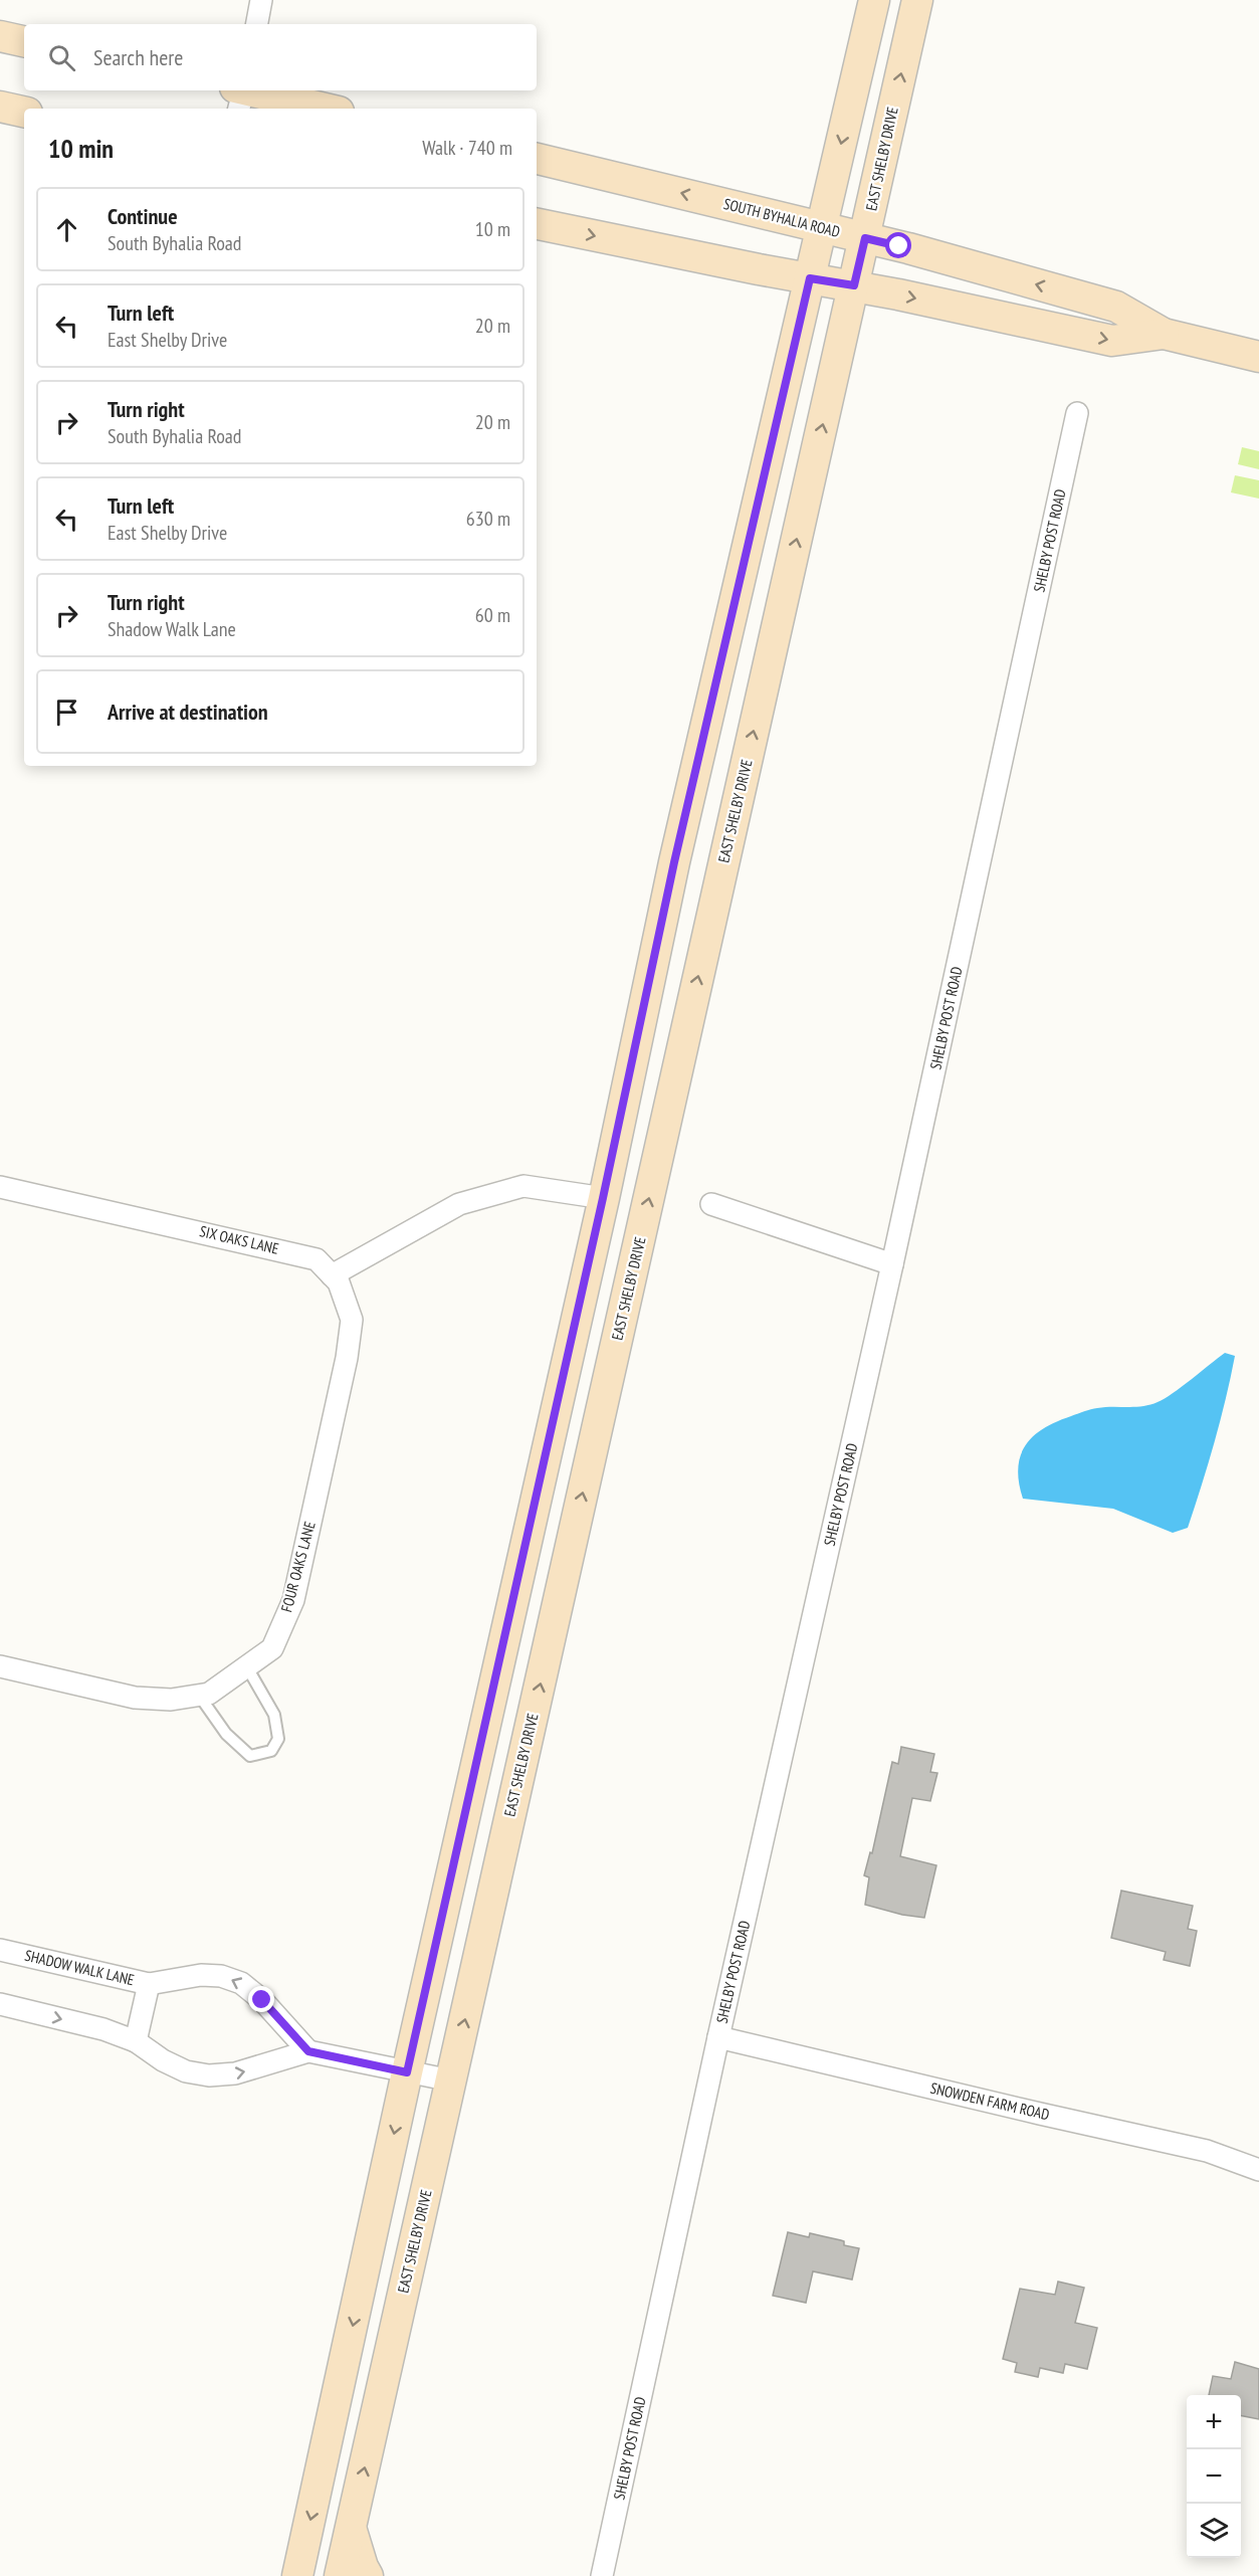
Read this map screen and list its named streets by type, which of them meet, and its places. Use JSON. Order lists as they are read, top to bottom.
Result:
{
  "streets": {
    "main road": ["EAST SHELBY DRIVE", "SOUTH BYHALIA ROAD"],
    "street": [
      "SHELBY POST ROAD",
      "SIX OAKS LANE",
      "FOUR OAKS LANE",
      "SHADOW WALK LANE",
      "SNOWDEN FARM ROAD"
    ]
  },
  "crossings": [
    ["EAST SHELBY DRIVE", "SOUTH BYHALIA ROAD"],
    ["SHELBY POST ROAD", "SNOWDEN FARM ROAD"],
    ["SIX OAKS LANE", "FOUR OAKS LANE"]
  ],
  "one_way": ["SHADOW WALK LANE"],
  "page": {
    "search": "Search here",
    "heading": ["10 min", "Walk · 740 m"],
    "list": [
      ["Continue", "South Byhalia Road", "10 m"],
      ["Turn left", "East Shelby Drive", "20 m"],
      ["Turn right", "South Byhalia Road", "20 m"],
      ["Turn left", "East Shelby Drive", "630 m"],
      ["Turn right", "Shadow Walk Lane", "60 m"],
      "Arrive at destination"
    ],
    "map_buttons": ["+", "−"]
  }
}
